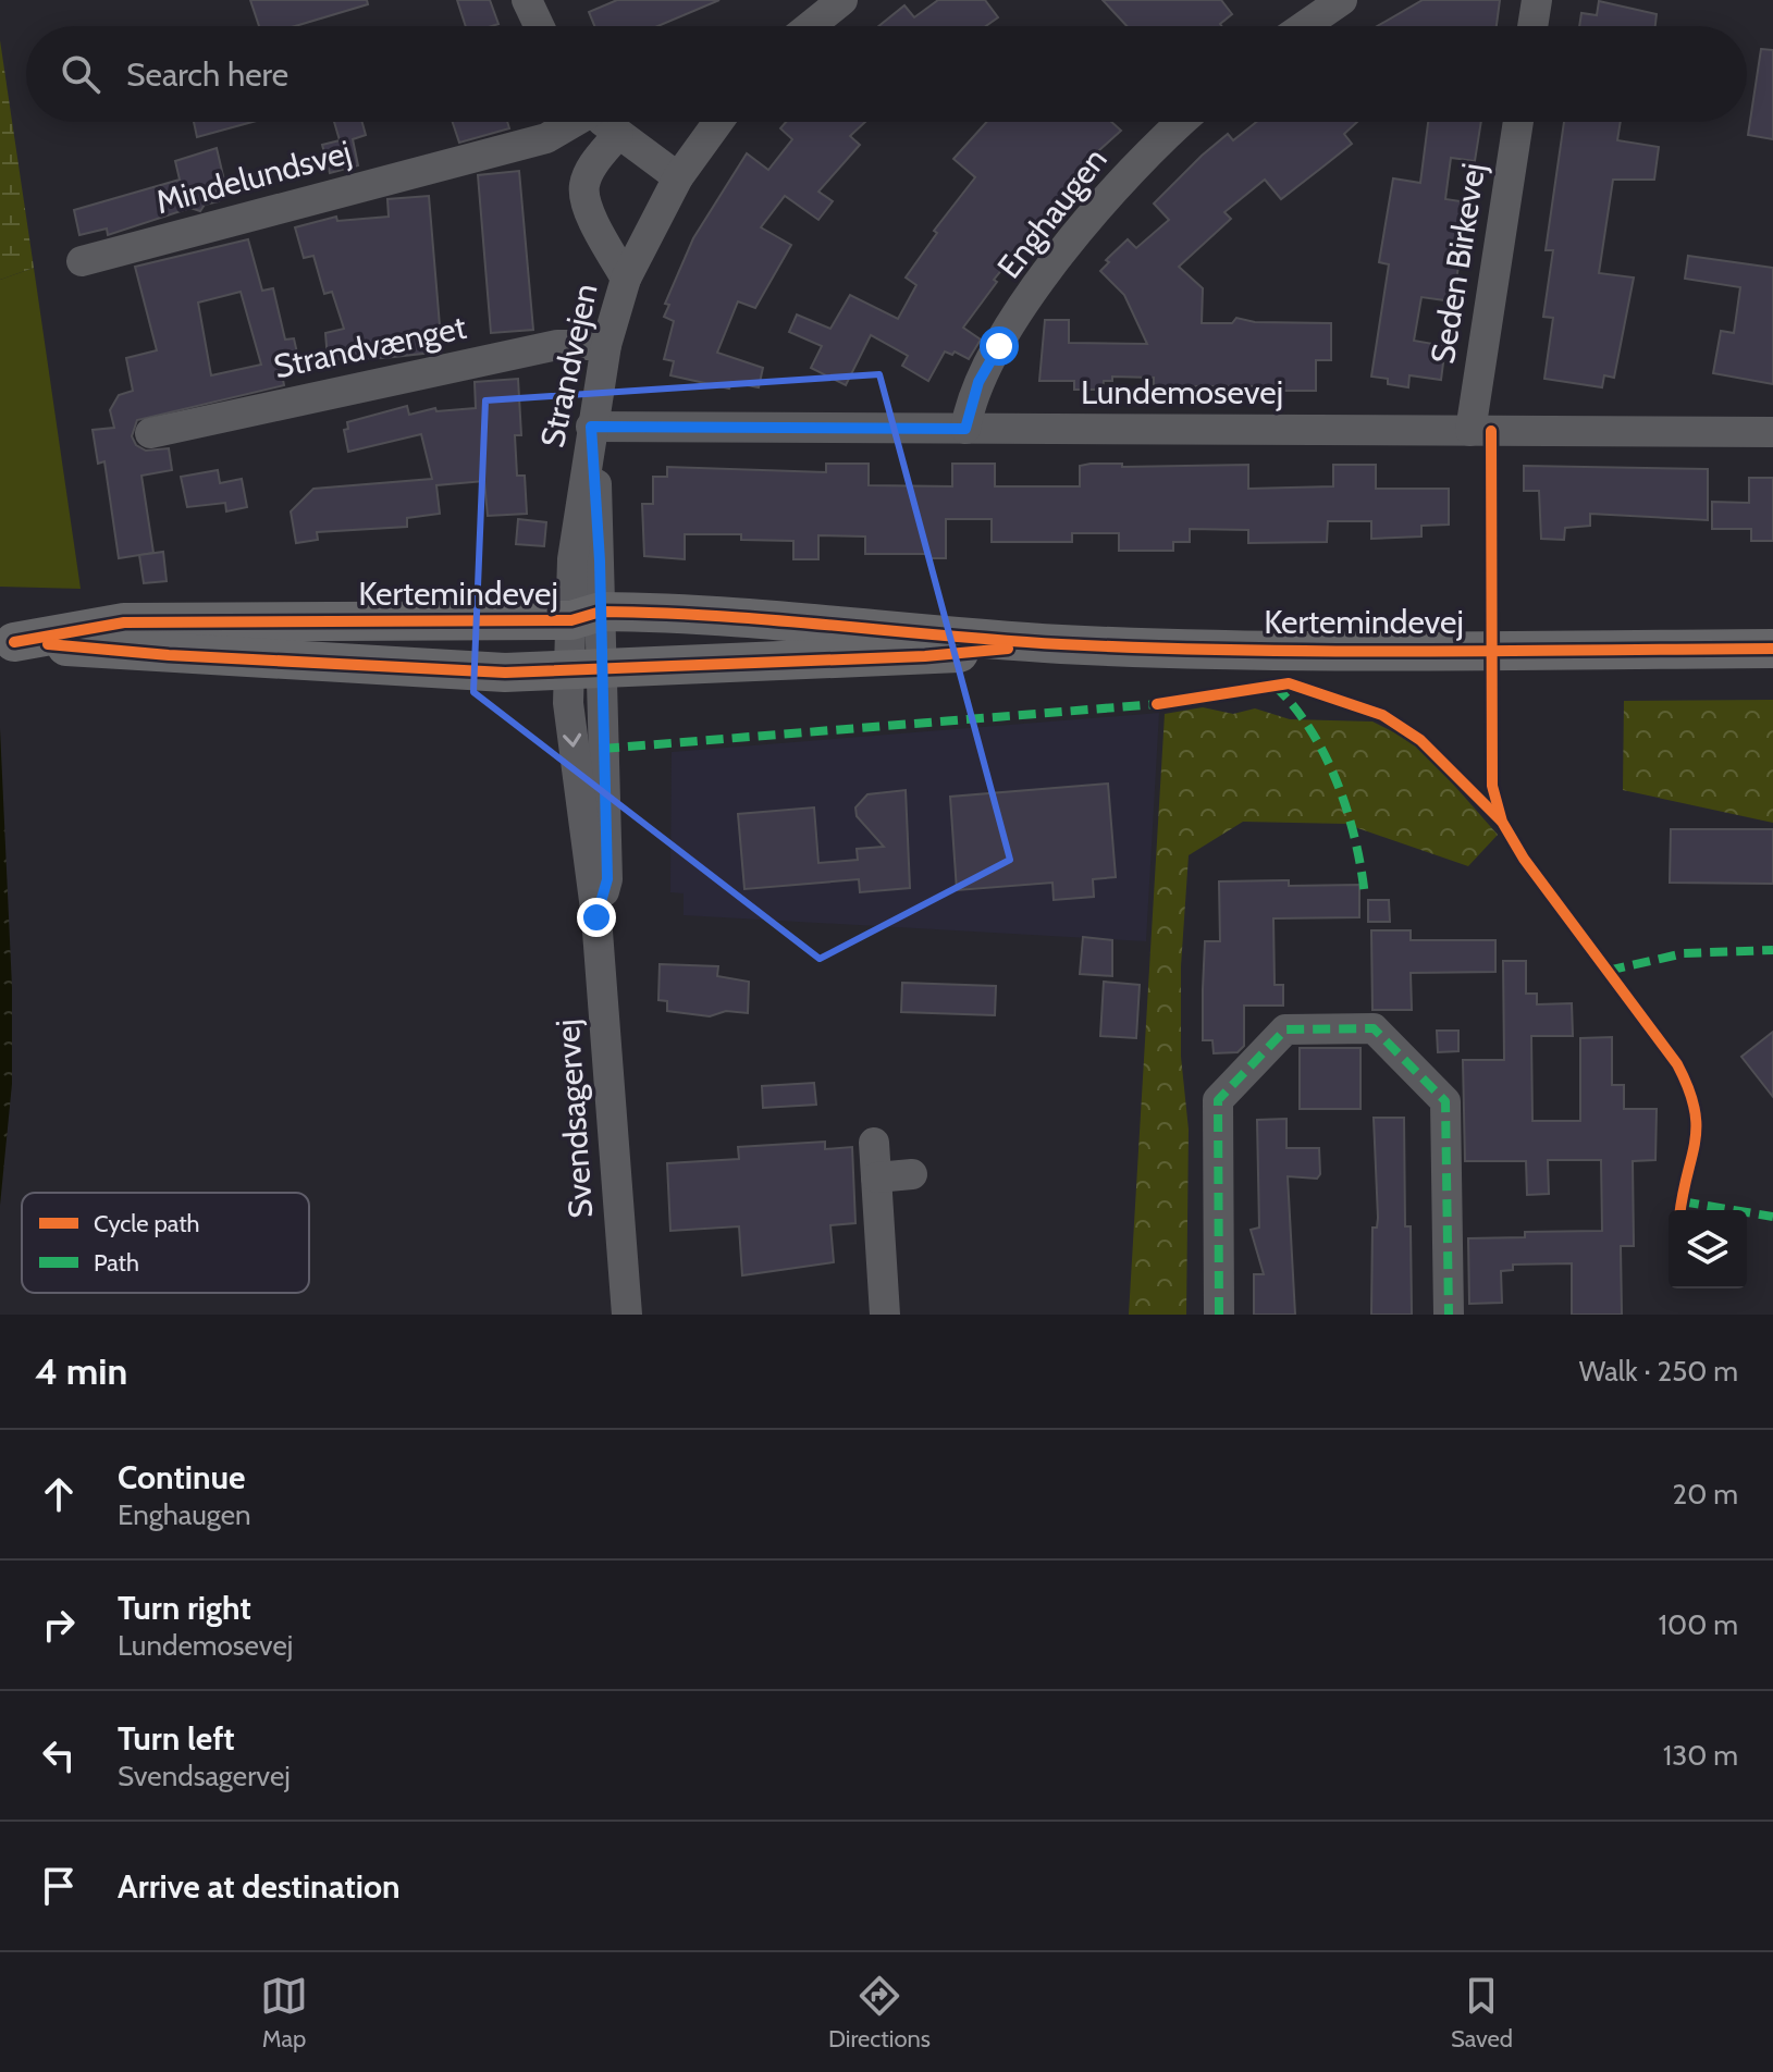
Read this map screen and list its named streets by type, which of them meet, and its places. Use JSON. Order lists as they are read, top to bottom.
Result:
{
  "streets": {
    "main road": ["Kertemindevej"],
    "street": [
      "Mindelundsvej",
      "Enghaugen",
      "Seden Birkevej",
      "Strandvænget",
      "Strandvejen",
      "Lundemosevej",
      "Svendsagervej"
    ]
  },
  "crossings": [
    ["Mindelundsvej", "Strandvejen"],
    ["Enghaugen", "Lundemosevej"],
    ["Seden Birkevej", "Lundemosevej"],
    ["Strandvænget", "Strandvejen"],
    ["Strandvejen", "Lundemosevej"],
    ["Strandvejen", "Svendsagervej"],
    ["Lundemosevej", "Svendsagervej"],
    ["Kertemindevej", "Svendsagervej"]
  ],
  "legend": ["Cycle path", "Path"],
  "page": {
    "search": "Search here",
    "heading": ["4 min", "Walk · 250 m"],
    "list": [
      ["Continue", "Enghaugen", "20 m"],
      ["Turn right", "Lundemosevej", "100 m"],
      ["Turn left", "Svendsagervej", "130 m"],
      "Arrive at destination"
    ],
    "nav": ["Map", "Directions", "Saved"]
  }
}
